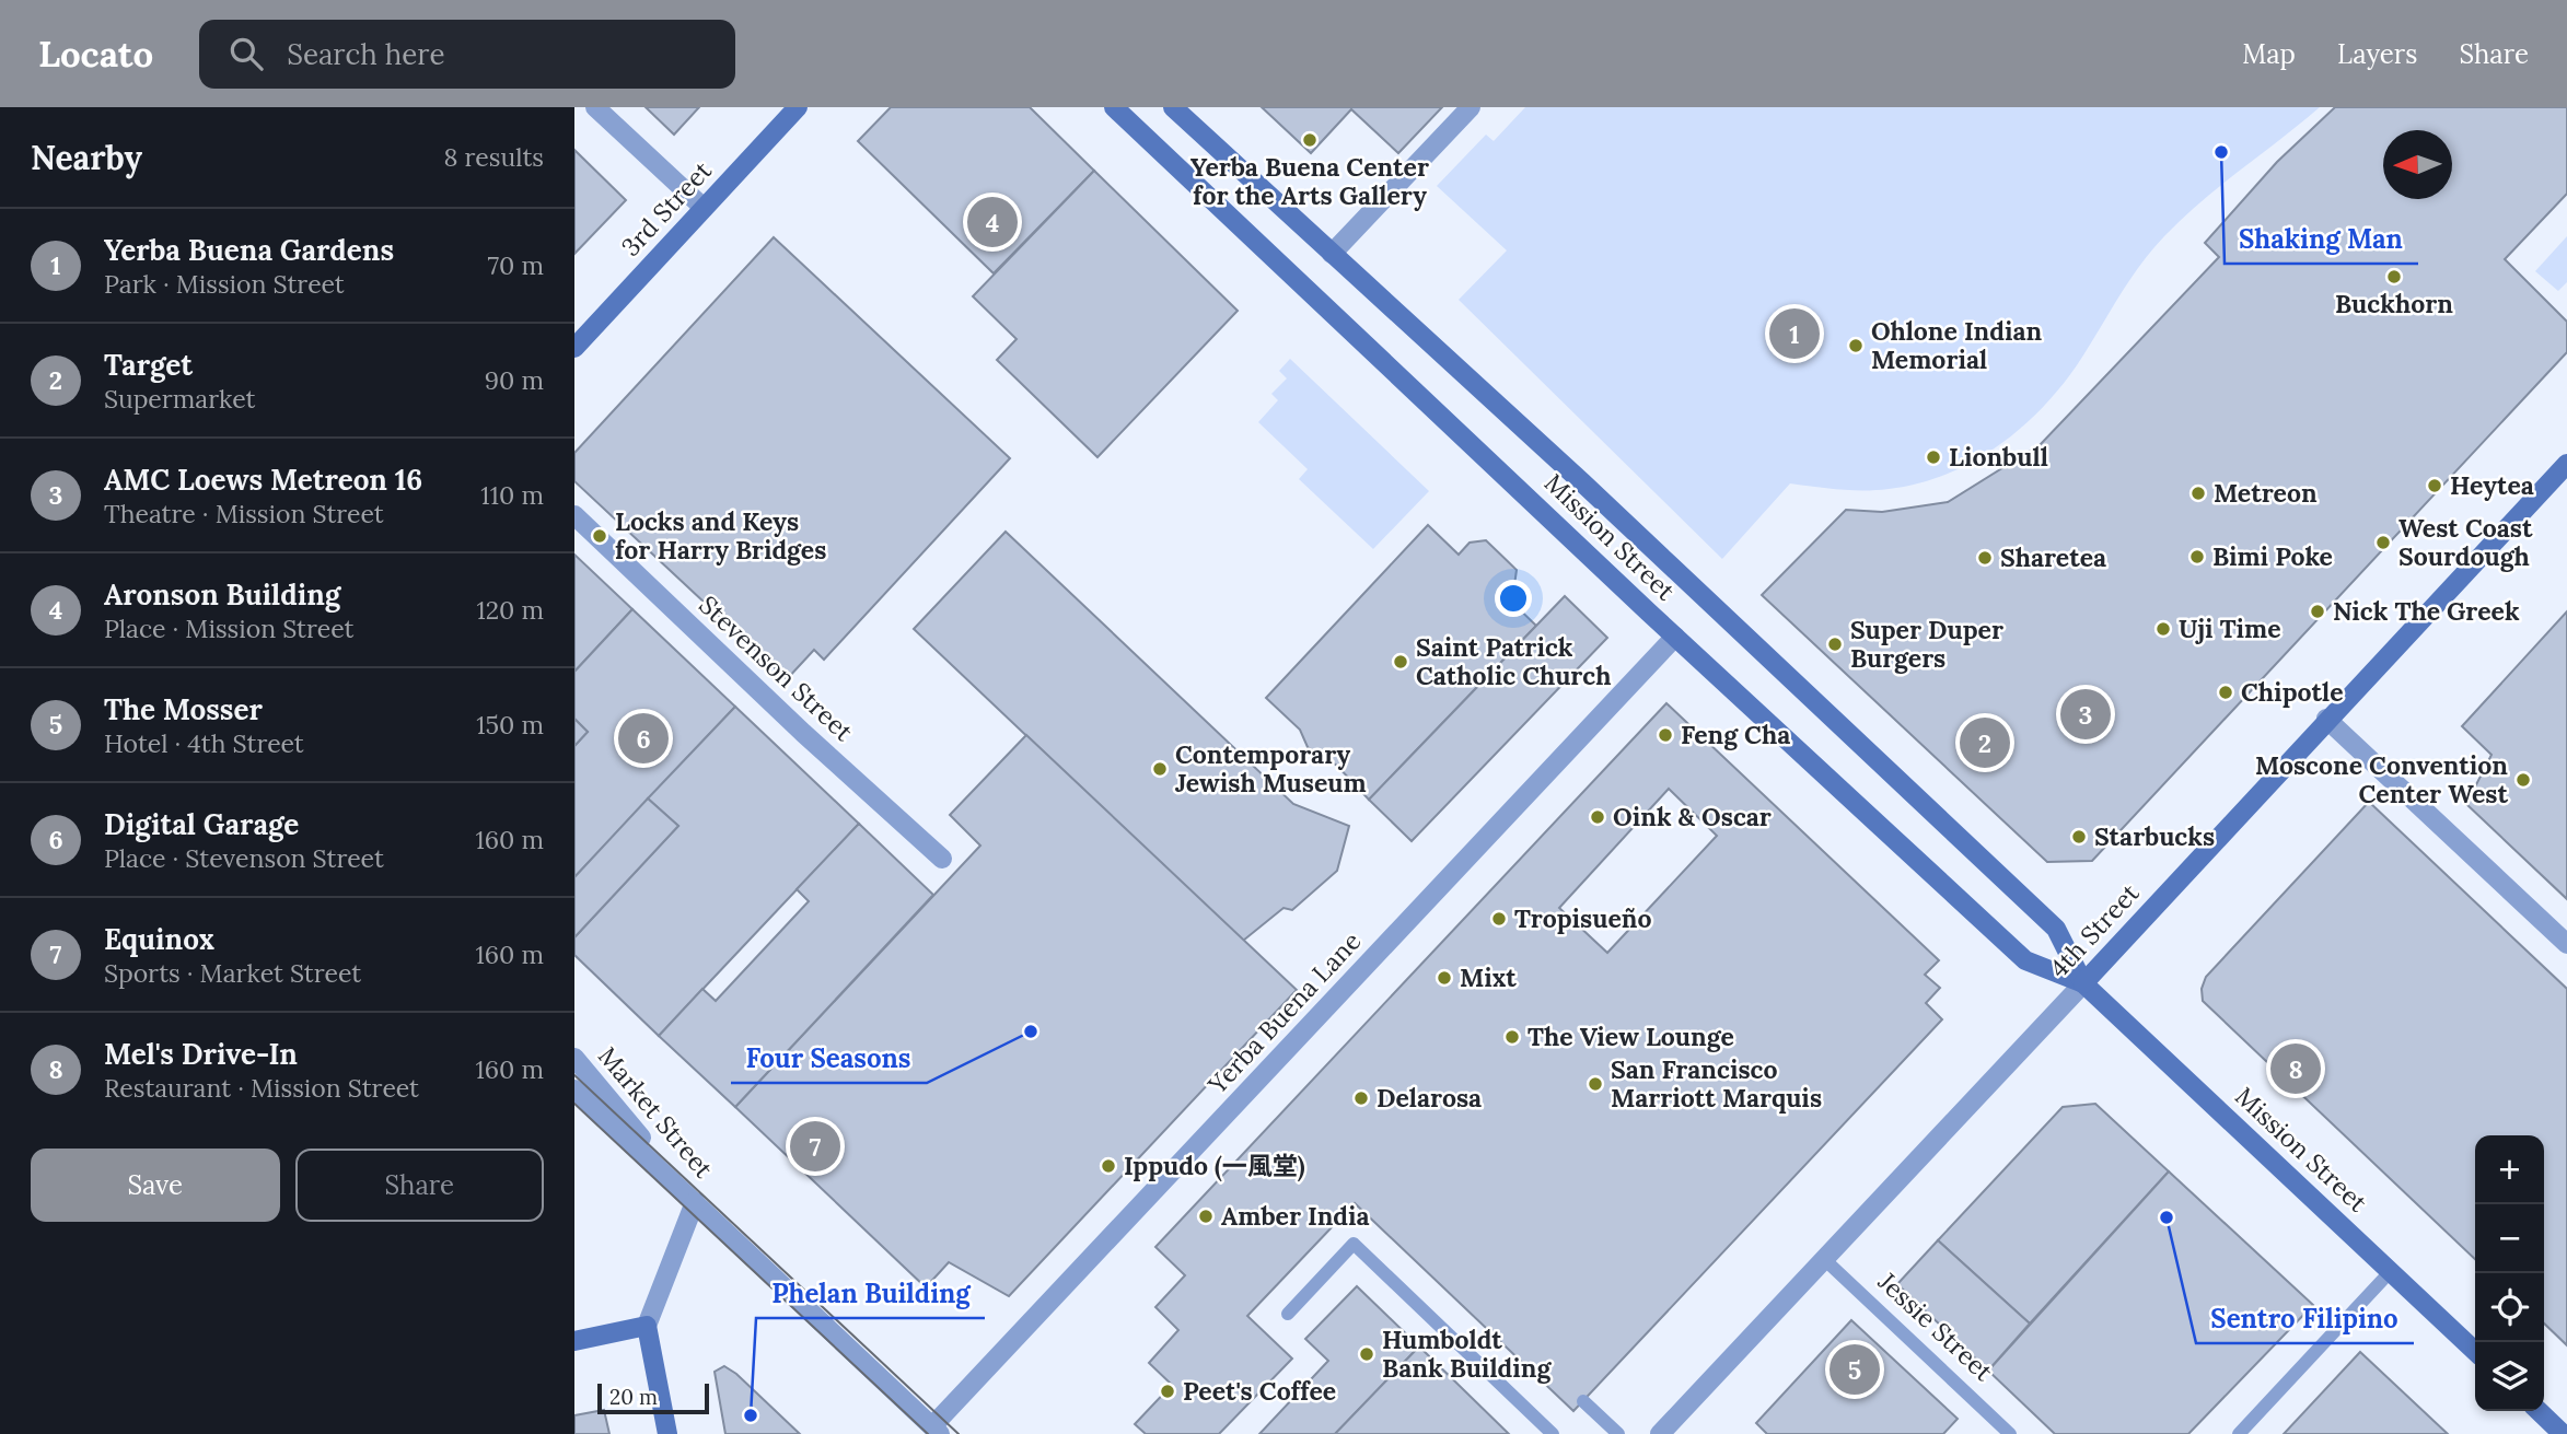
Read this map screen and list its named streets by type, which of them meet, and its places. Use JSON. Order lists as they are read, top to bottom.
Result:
{
  "streets": {
    "main road": ["3rd Street", "Mission Street", "4th Street"],
    "street": ["Stevenson Street", "Yerba Buena Lane", "Market Street"],
    "lane": ["Jessie Street"]
  },
  "crossings": [
    ["Mission Street", "4th Street"],
    ["Mission Street", "Yerba Buena Lane"],
    ["4th Street", "Jessie Street"],
    ["Yerba Buena Lane", "Market Street"]
  ],
  "places": [
    "Yerba Buena Center for the Arts Gallery",
    "Shaking Man",
    "Buckhorn",
    "Ohlone Indian Memorial",
    "Lionbull",
    "Heytea",
    "Metreon",
    "Locks and Keys for Harry Bridges",
    "West Coast Sourdough",
    "Bimi Poke",
    "Sharetea",
    "Nick The Greek",
    "Uji Time",
    "Super Duper Burgers",
    "Saint Patrick Catholic Church",
    "Chipotle",
    "Feng Cha",
    "Contemporary Jewish Museum",
    "Moscone Convention Center West",
    "Oink & Oscar",
    "Starbucks",
    "Tropisueño",
    "Mixt",
    "Four Seasons",
    "The View Lounge",
    "San Francisco Marriott Marquis",
    "Delarosa",
    "Ippudo (一風堂)",
    "Amber India",
    "Sentro Filipino",
    "Humboldt Bank Building",
    "Peet's Coffee",
    "Phelan Building"
  ],
  "scale_bar": "20 m",
  "north": "left",
  "page": {
    "header": "Locato",
    "search": "Search here",
    "nav": ["Map", "Layers", "Share"],
    "heading": ["Nearby", "8 results"],
    "pins": [
      "4",
      "1",
      "3",
      "6",
      "2",
      "8",
      "7",
      "5"
    ],
    "list": [
      {
        "mark": "1",
        "name": "Yerba Buena Gardens",
        "note": "Park · Mission Street",
        "value": "70 m"
      },
      {
        "mark": "2",
        "name": "Target",
        "note": "Supermarket",
        "value": "90 m"
      },
      {
        "mark": "3",
        "name": "AMC Loews Metreon 16",
        "note": "Theatre · Mission Street",
        "value": "110 m"
      },
      {
        "mark": "4",
        "name": "Aronson Building",
        "note": "Place · Mission Street",
        "value": "120 m"
      },
      {
        "mark": "5",
        "name": "The Mosser",
        "note": "Hotel · 4th Street",
        "value": "150 m"
      },
      {
        "mark": "6",
        "name": "Digital Garage",
        "note": "Place · Stevenson Street",
        "value": "160 m"
      },
      {
        "mark": "7",
        "name": "Equinox",
        "note": "Sports · Market Street",
        "value": "160 m"
      },
      {
        "mark": "8",
        "name": "Mel's Drive-In",
        "note": "Restaurant · Mission Street",
        "value": "160 m"
      }
    ],
    "buttons": ["Save", "Share"],
    "map_buttons": ["+", "−"],
    "scale": "20 m"
  }
}
